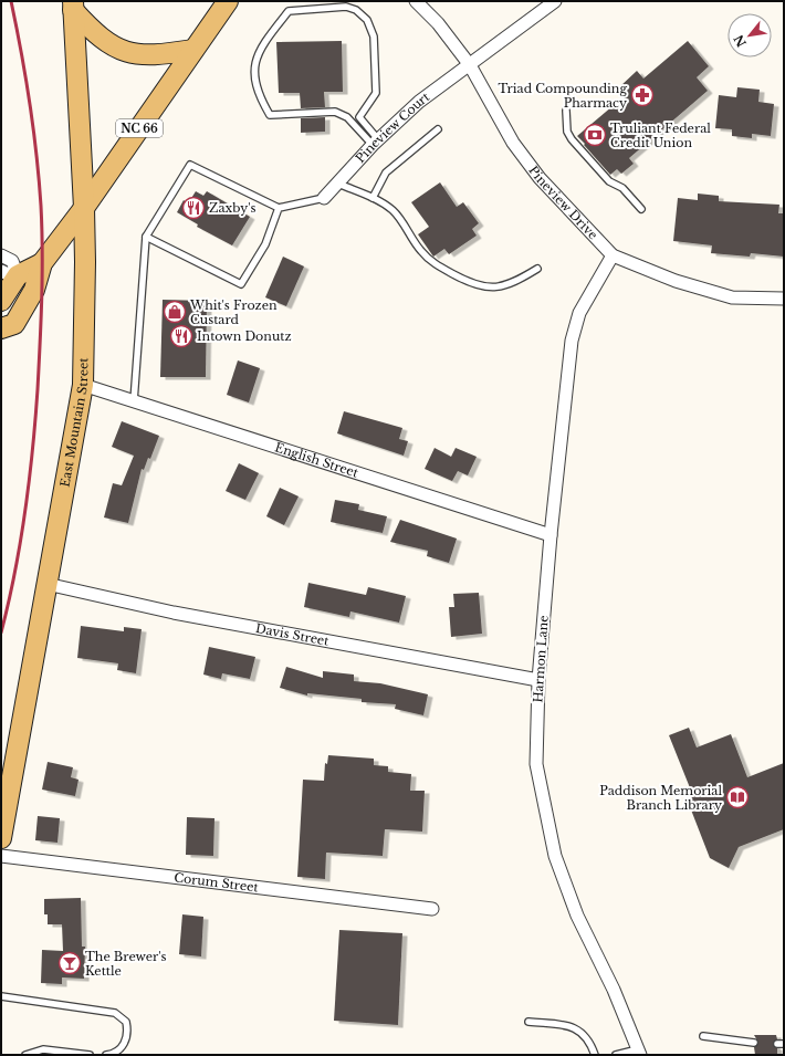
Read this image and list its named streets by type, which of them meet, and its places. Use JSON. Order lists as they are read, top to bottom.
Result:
{
  "streets": {
    "main road": ["NC 66", "East Mountain Street"],
    "street": [
      "Pineview Court",
      "Pineview Drive",
      "English Street",
      "Davis Street",
      "Harmon Lane",
      "Corum Street"
    ]
  },
  "crossings": [
    ["NC 66", "East Mountain Street"],
    ["Pineview Court", "Pineview Drive"],
    ["Pineview Drive", "Harmon Lane"],
    ["East Mountain Street", "English Street"],
    ["East Mountain Street", "Davis Street"],
    ["English Street", "Harmon Lane"],
    ["Davis Street", "Harmon Lane"]
  ],
  "places": {
    "pharmacy": ["Triad Compounding Pharmacy"],
    "bank": ["Truliant Federal Credit Union"],
    "restaurant": ["Zaxby's", "Intown Donutz"],
    "shop": ["Whit's Frozen Custard"],
    "library": ["Paddison Memorial Branch Library"],
    "bar": ["The Brewer's Kettle"]
  },
  "north": "bottom left"
}
